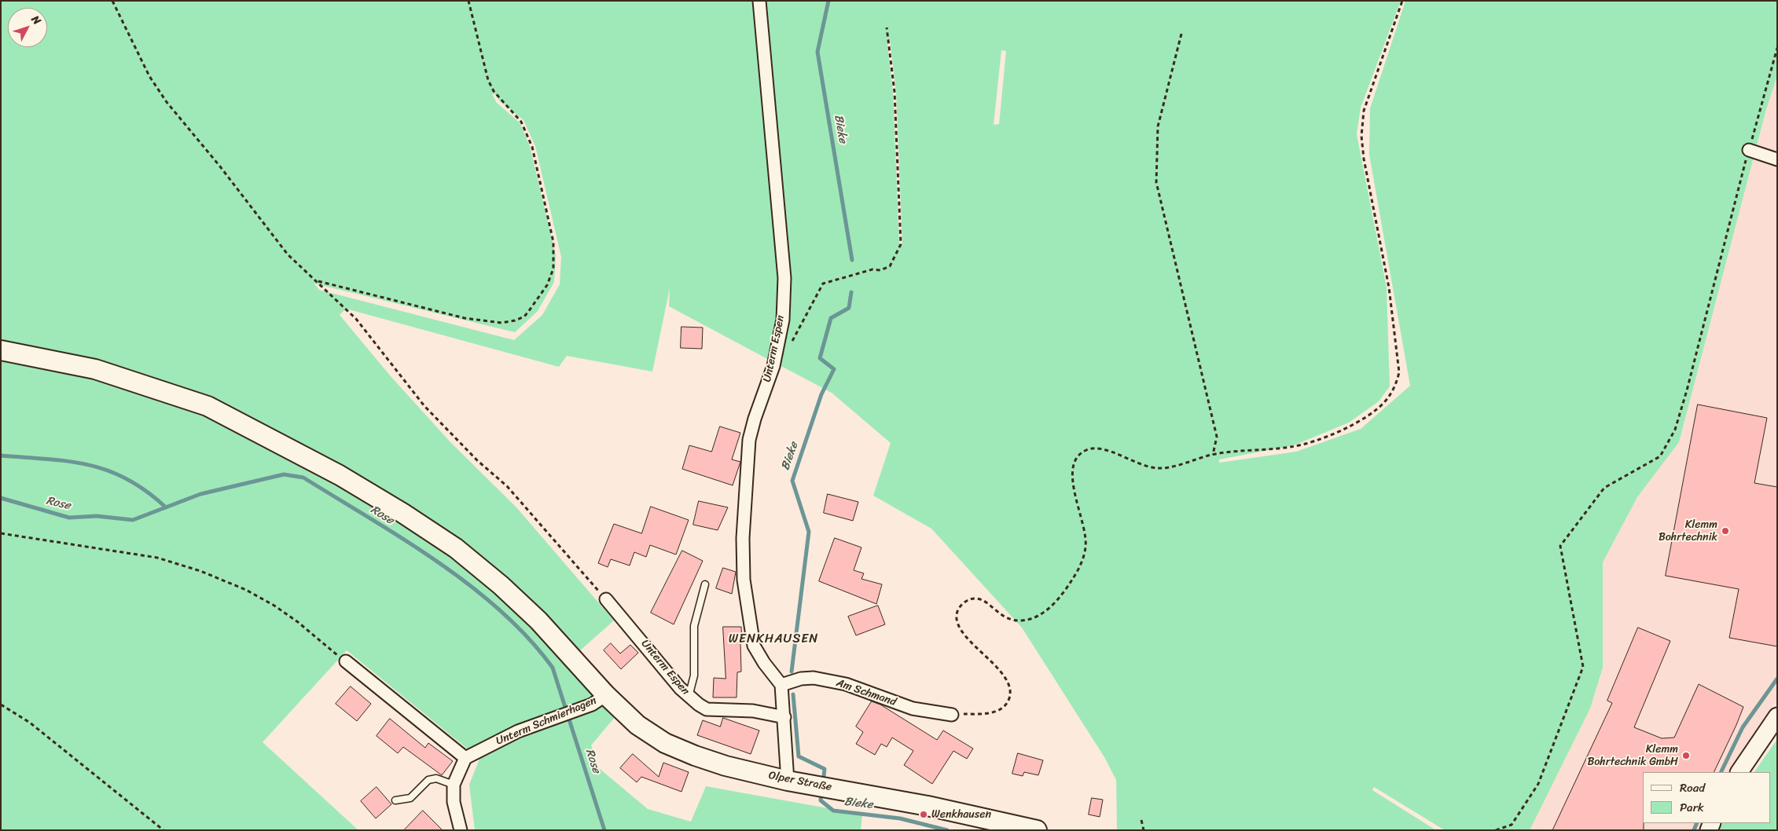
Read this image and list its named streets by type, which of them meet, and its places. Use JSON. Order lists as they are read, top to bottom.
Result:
{
  "streets": {
    "main road": ["Olper Straße"],
    "street": ["Unterm Espen", "Am Schmand", "Unterm Schmierhagen"]
  },
  "crossings": [
    ["Unterm Espen", "Am Schmand"],
    ["Unterm Schmierhagen", "Olper Straße"]
  ],
  "districts": ["WENKHAUSEN"],
  "water": ["Bieke", "Rose"],
  "places": ["Klemm Bohrtechnik", "Klemm Bohrtechnik GmbH", "Wenkhausen"],
  "legend": ["Road", "Park"],
  "north": "top right"
}
